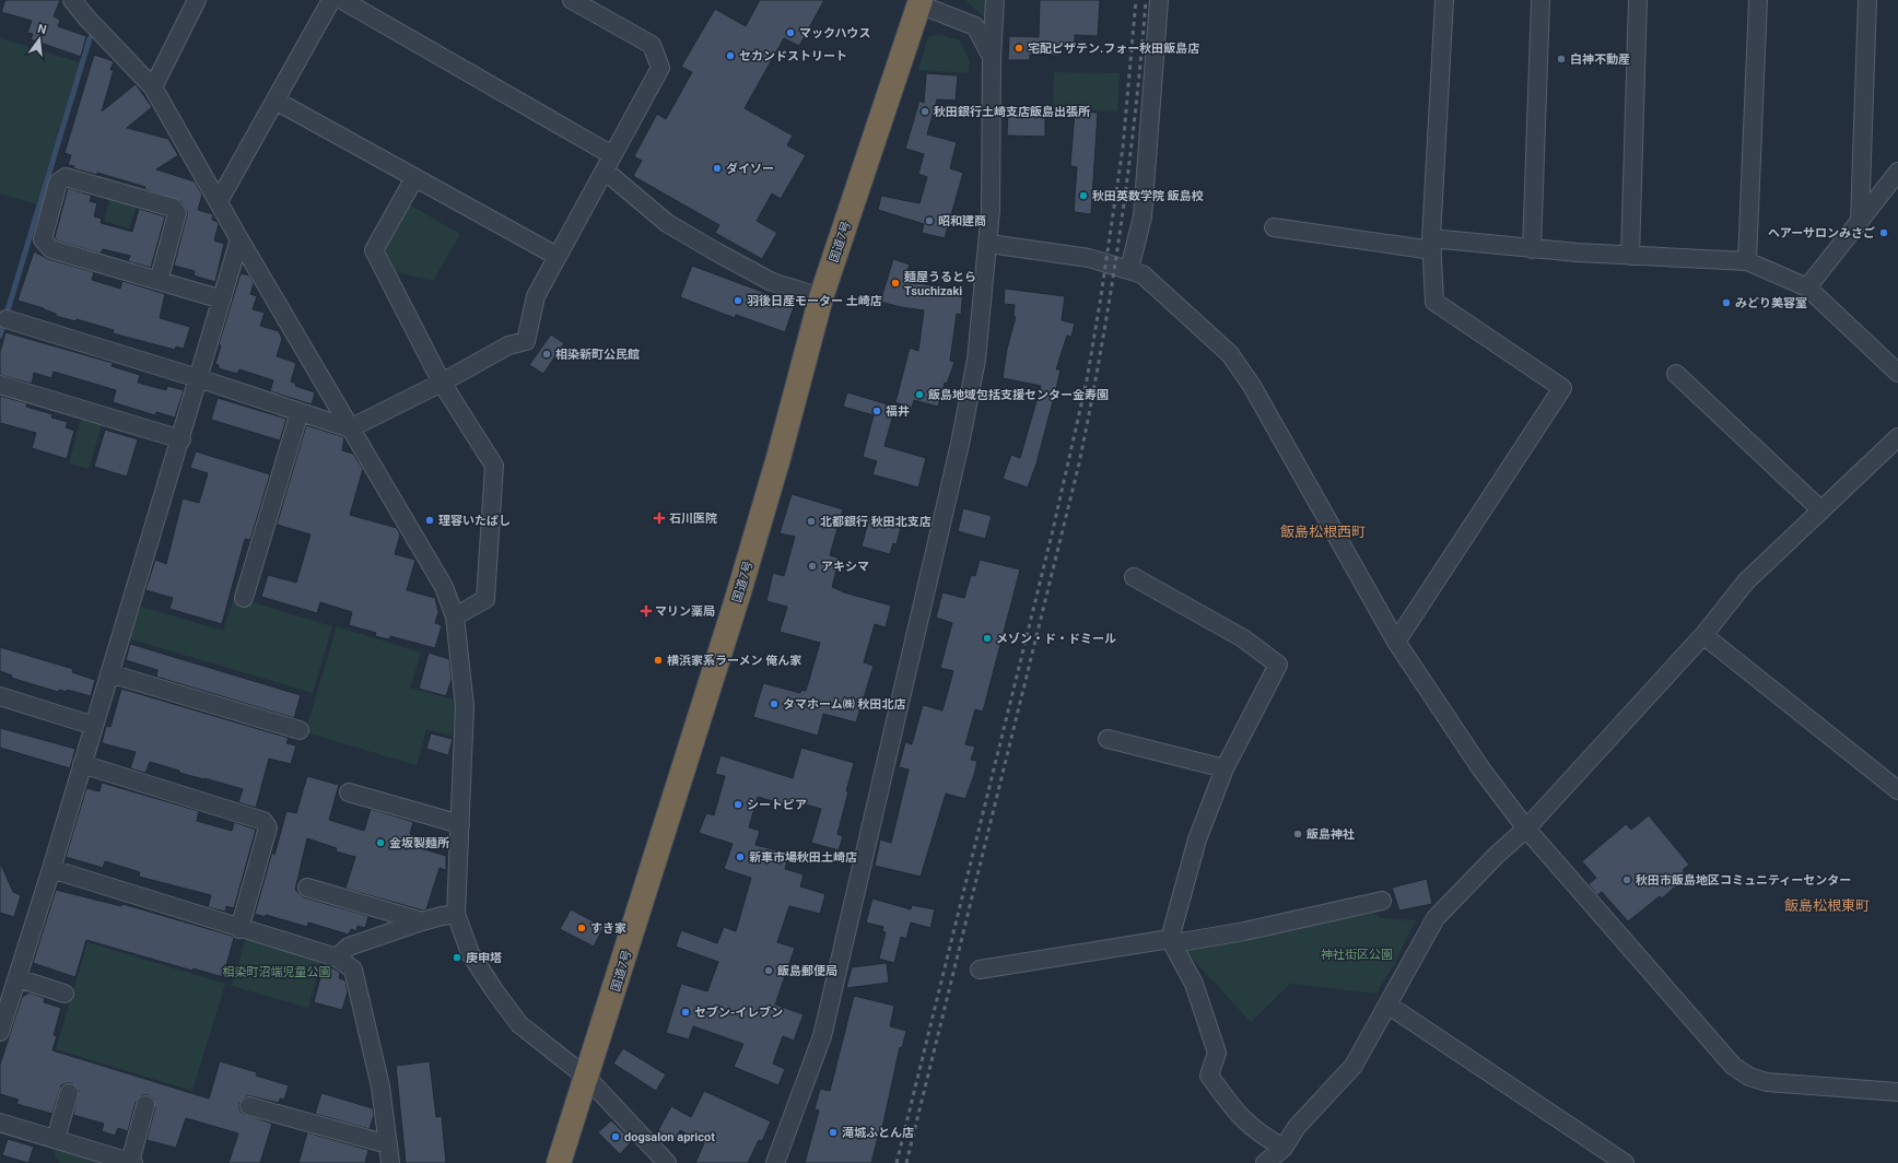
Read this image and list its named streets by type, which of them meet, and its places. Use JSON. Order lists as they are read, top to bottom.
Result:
{
  "streets": {
    "highway": ["国道7号"]
  },
  "districts": ["飯島松根西町", "飯島松根東町"],
  "parks": ["神社街区公園", "相染町沼端児童公園"],
  "places": {
    "other": [
      "マックハウス",
      "宅配ピザテン.フォー秋田飯島店",
      "セカンドストリート",
      "白神不動産",
      "秋田銀行土崎支店飯島出張所",
      "ダイソー",
      "秋田英数学院 飯島校",
      "昭和建商",
      "ヘアーサロンみさご",
      "麺屋うるとら Tsuchizaki",
      "羽後日産モーター 土崎店",
      "みどり美容室",
      "相染新町公民館",
      "飯島地域包括支援センター金寿園",
      "福井",
      "理容いたばし",
      "北都銀行 秋田北支店",
      "アキシマ",
      "メゾン・ド・ドミール",
      "横浜家系ラーメン 俺ん家",
      "タマホーム㈱ 秋田北店",
      "シートピア",
      "飯島神社",
      "金坂製麺所",
      "新車市場秋田土崎店",
      "秋田市飯島地区コミュニティーセンター",
      "すき家",
      "庚申塔",
      "飯島郵便局",
      "セブン-イレブン",
      "滝城ふとん店",
      "dogsalon apricot"
    ],
    "health": ["石川医院", "マリン薬局"]
  },
  "north": "top"
}
